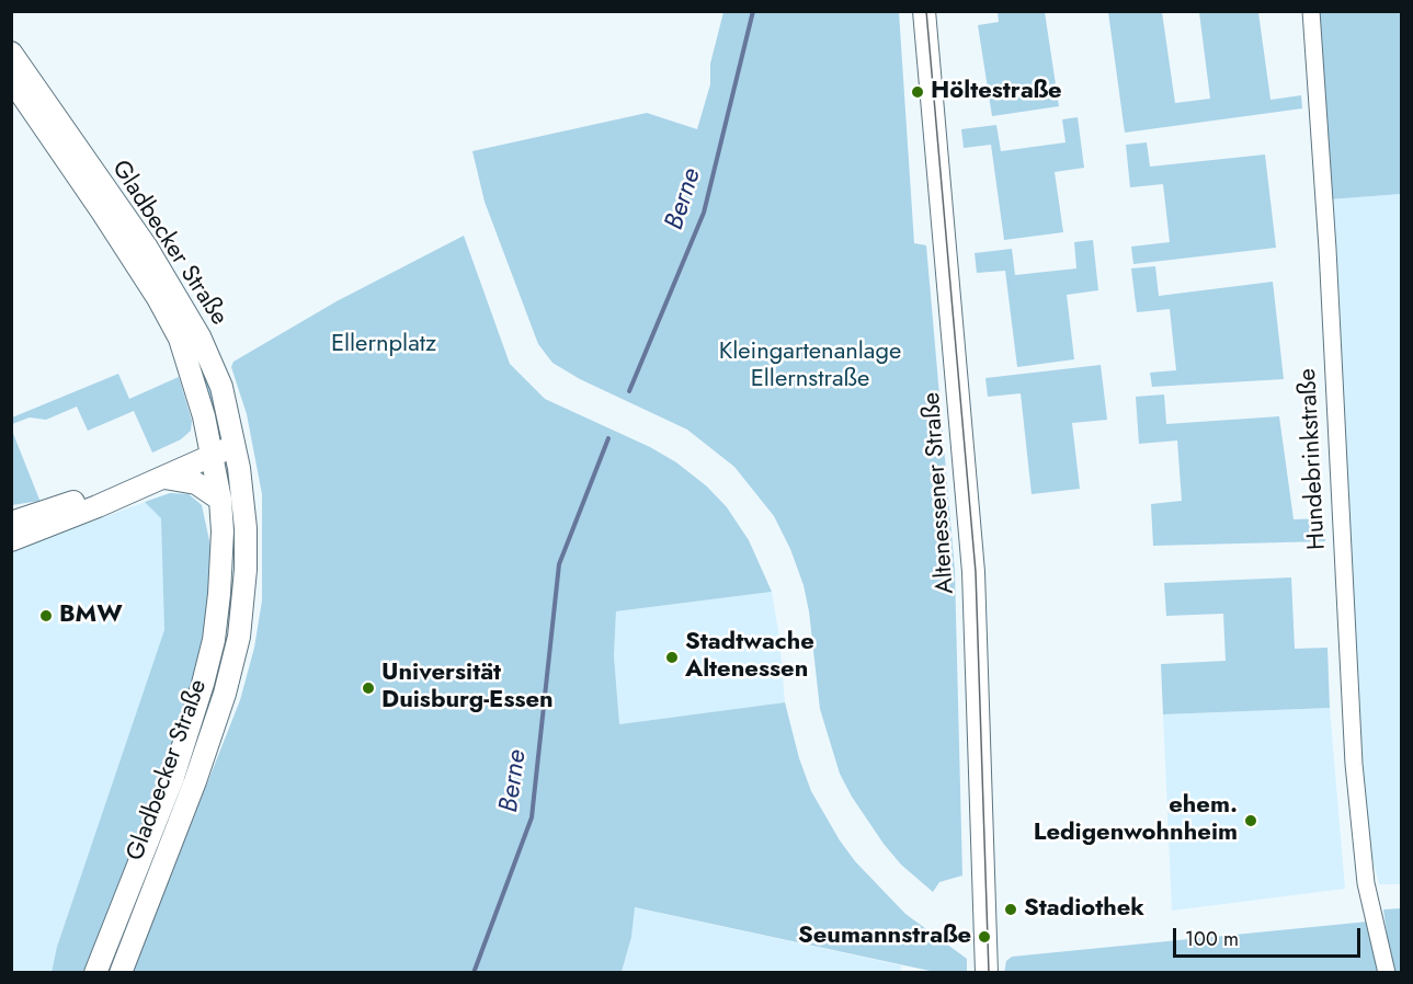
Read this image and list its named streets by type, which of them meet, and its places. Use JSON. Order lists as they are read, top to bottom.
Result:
{
  "streets": {
    "main road": ["Gladbecker Straße", "Altenessener Straße"],
    "street": ["Hundebrinkstraße"]
  },
  "water": ["Berne"],
  "parks": ["Ellernplatz", "Kleingartenanlage Ellernstraße"],
  "places": [
    "Höltestraße",
    "BMW",
    "Stadtwache Altenessen",
    "Universität Duisburg-Essen",
    "ehem. Ledigenwohnheim",
    "Stadiothek",
    "Seumannstraße"
  ],
  "scale_bar": "100 m"
}
